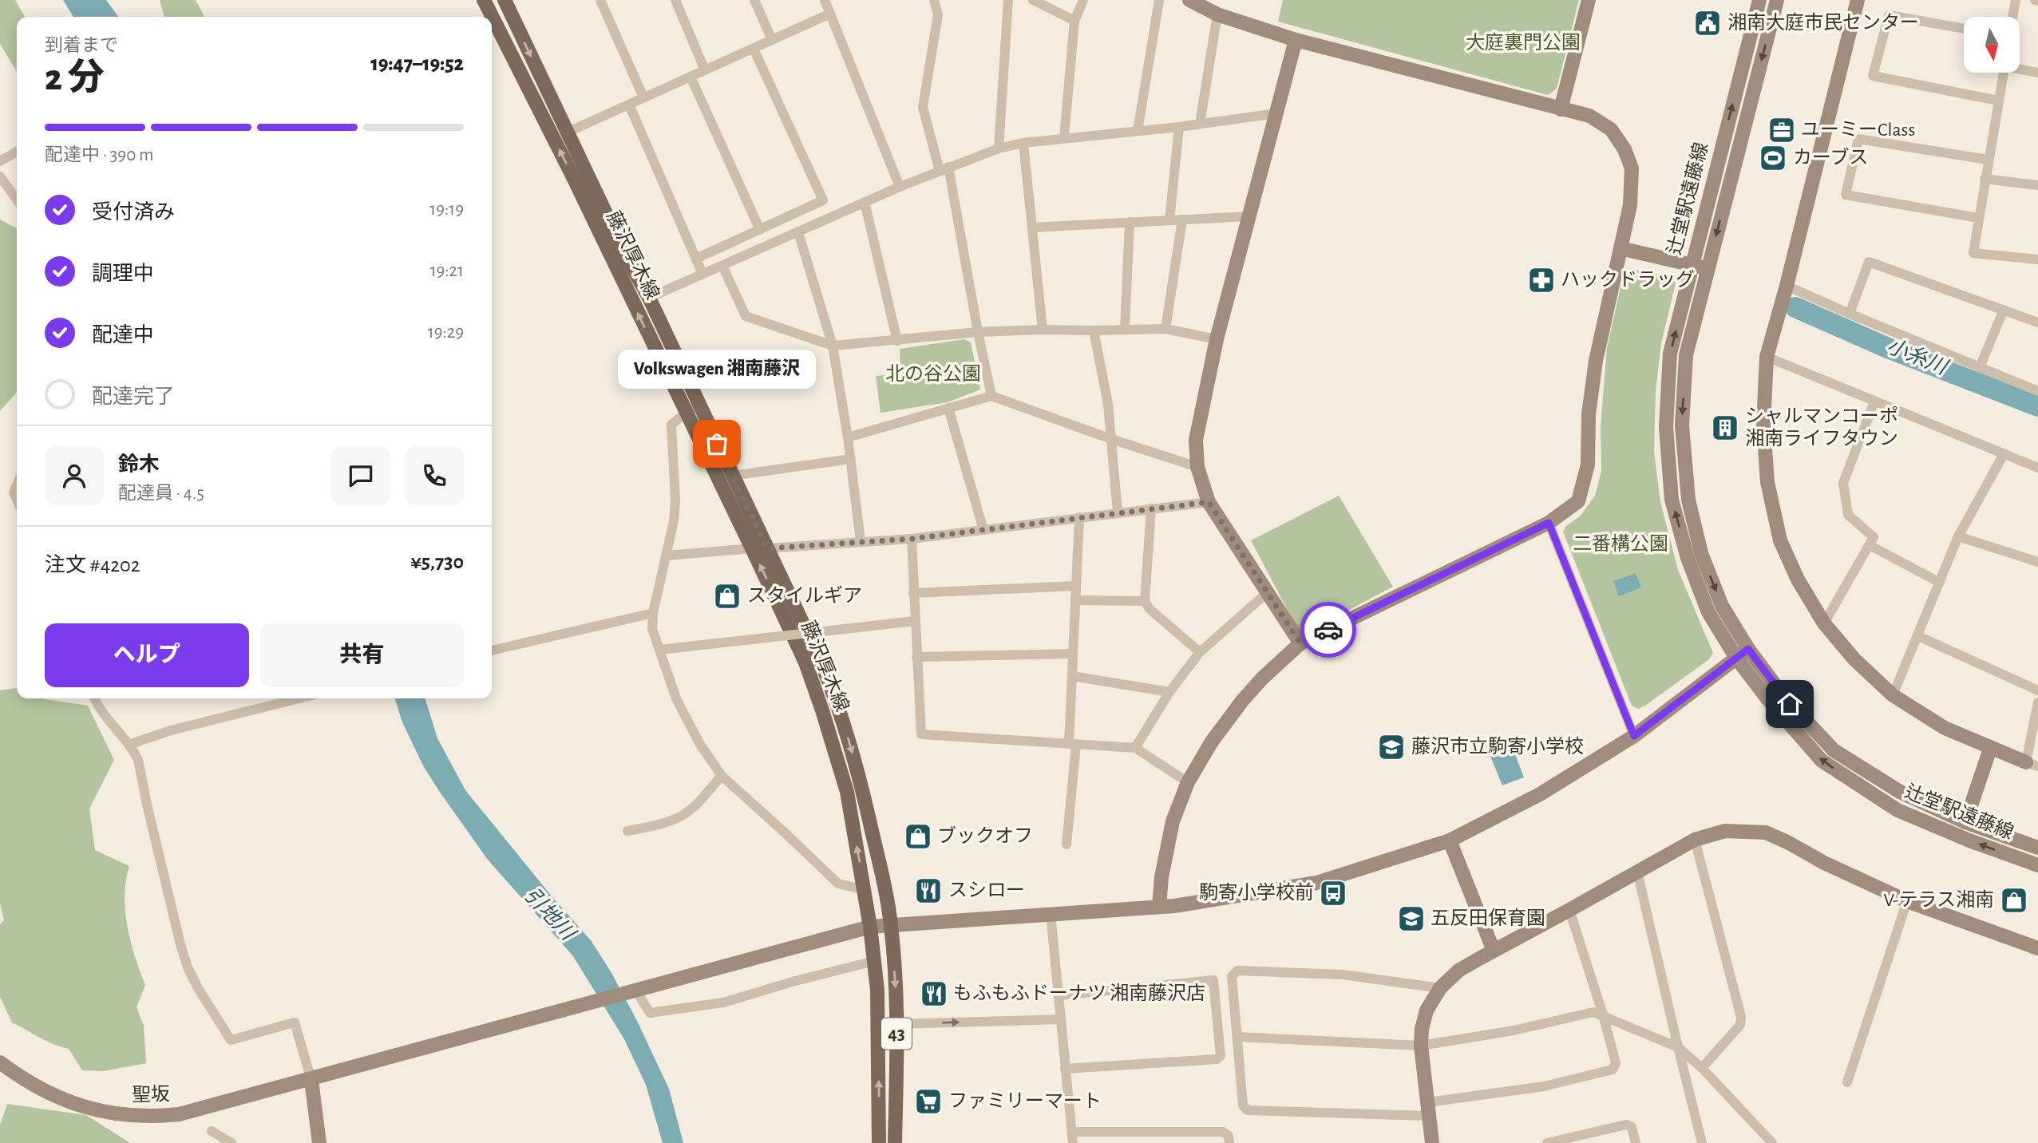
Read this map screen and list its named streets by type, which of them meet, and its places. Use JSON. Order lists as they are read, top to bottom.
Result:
{
  "streets": {
    "main road": ["藤沢厚木線", "43"],
    "street": ["辻堂駅遠藤線", "聖坂"]
  },
  "crossings": [
    ["辻堂駅遠藤線", "聖坂"],
    ["藤沢厚木線", "聖坂"]
  ],
  "water": ["小糸川", "引地川"],
  "parks": ["大庭裏門公園", "北の谷公園", "二番構公園"],
  "places": {
    "public building": ["湘南大庭市民センター"],
    "office": ["ユーミーClass"],
    "sports": ["カーブス"],
    "pharmacy": ["ハックドラッグ"],
    "building": ["シャルマンコーポ 湘南ライフタウン"],
    "other": ["Volkswagen 湘南藤沢"],
    "shop": ["スタイルギア", "ブックオフ", "V-テラス湘南"],
    "school or university": ["藤沢市立駒寄小学校", "五反田保育園"],
    "restaurant": ["スシロー", "もふもふドーナツ 湘南藤沢店"],
    "bus stop": ["駒寄小学校前"],
    "supermarket": ["ファミリーマート"]
  },
  "north": "bottom",
  "page": {
    "heading": ["2 分", "到着まで", "19:47–19:52"],
    "panel": [
      "鈴木",
      "配達員 · 4.5",
      "注文 #4202",
      "¥5,730"
    ],
    "bar": "配達中 · 390 m",
    "list": [
      ["受付済み", "19:19"],
      ["調理中", "19:21"],
      ["配達中", "19:29"],
      "配達完了"
    ],
    "bubble": "Volkswagen 湘南藤沢",
    "buttons": ["ヘルプ", "共有"]
  }
}
